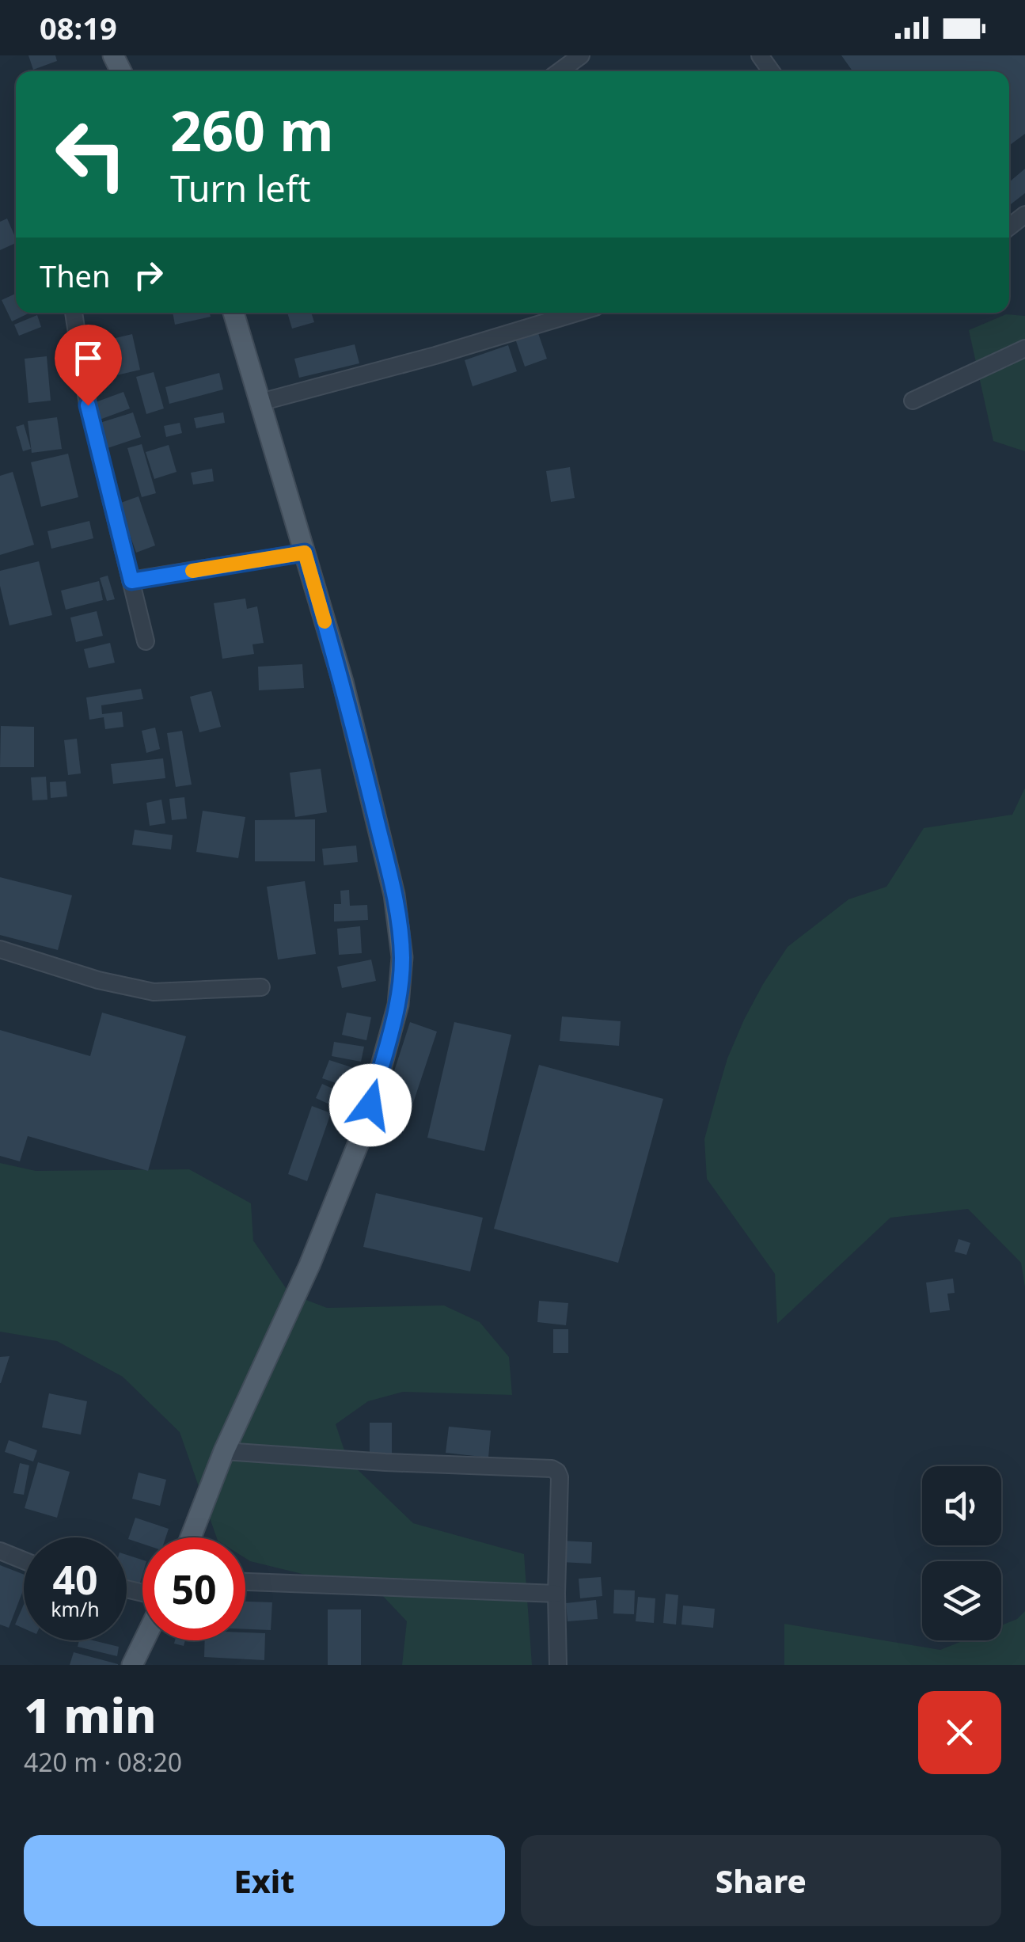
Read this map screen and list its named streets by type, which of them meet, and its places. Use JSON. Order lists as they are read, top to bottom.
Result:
{
  "page": {
    "status": "08:19",
    "turn": ["260 m", "Turn left"],
    "then": "Then",
    "speed": "40 km/h",
    "limit": "50",
    "heading": ["1 min", "420 m · 08:20"],
    "buttons": ["Exit", "Share"]
  }
}
